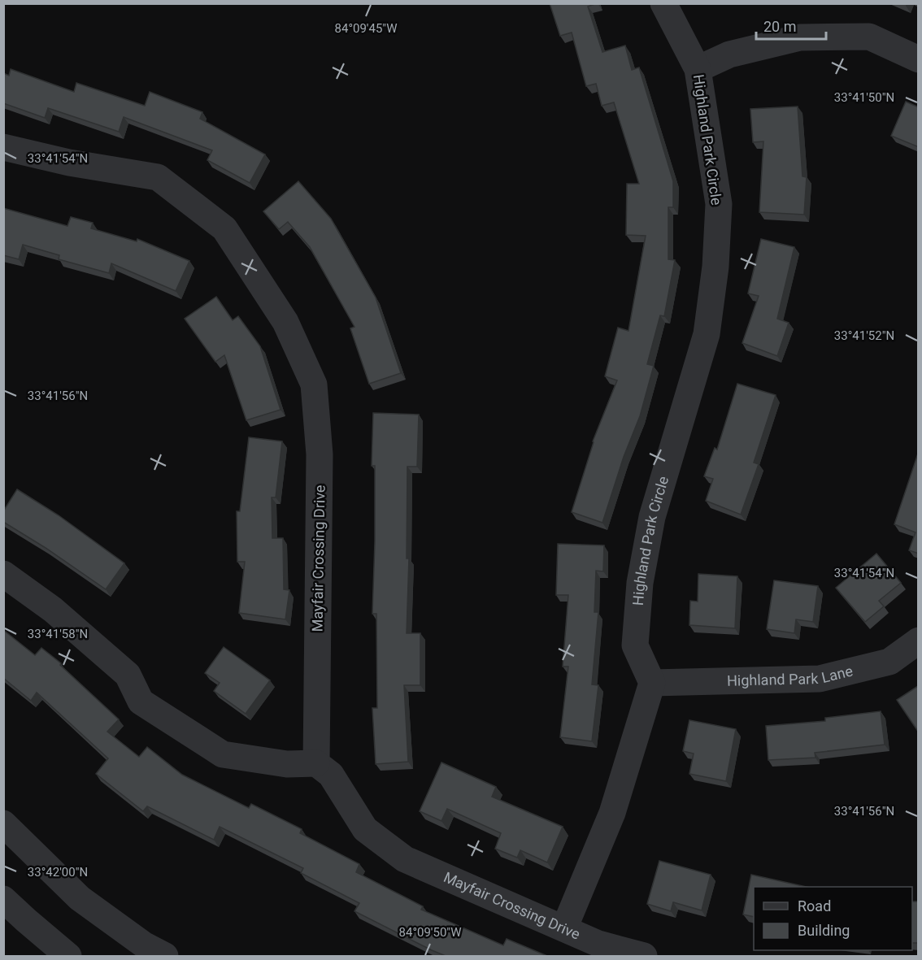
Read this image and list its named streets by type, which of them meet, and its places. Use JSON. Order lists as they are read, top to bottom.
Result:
{
  "streets": {
    "street": ["Highland Park Circle", "Mayfair Crossing Drive", "Highland Park Lane"]
  },
  "crossings": [
    ["Highland Park Circle", "Highland Park Lane"]
  ],
  "legend": ["Road", "Building"],
  "scale_bar": "20 m",
  "coordinates": [
    "84°09'45\"W",
    "33°41'50\"N",
    "33°41'54\"N",
    "33°41'52\"N",
    "33°41'56\"N",
    "33°41'58\"N",
    "33°42'00\"N",
    "84°09'50\"W"
  ]
}
